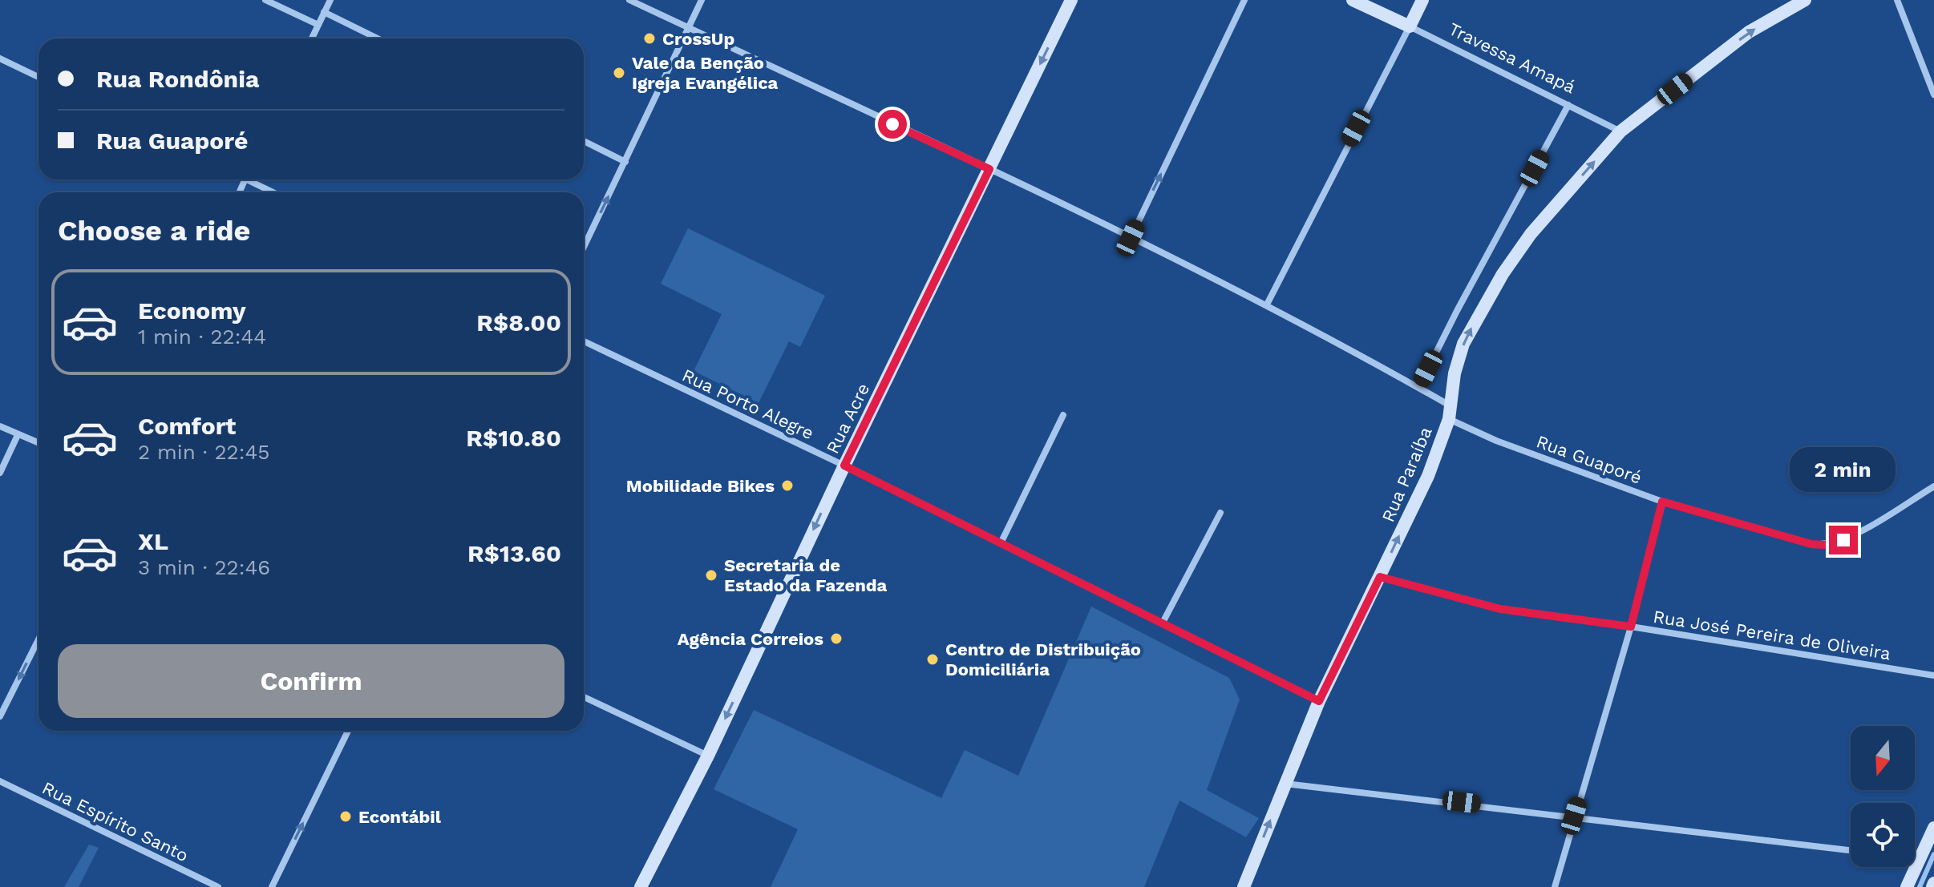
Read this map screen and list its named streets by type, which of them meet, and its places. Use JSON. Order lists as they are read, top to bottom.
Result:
{
  "streets": {
    "street": [
      "Travessa Amapá",
      "Rua Porto Alegre",
      "Rua Acre",
      "Rua Guaporé",
      "Rua Paraíba",
      "Rua José Pereira de Oliveira",
      "Rua Espírito Santo"
    ]
  },
  "crossings": [
    ["Travessa Amapá", "Rua Paraíba"],
    ["Rua Porto Alegre", "Rua Acre"],
    ["Rua Porto Alegre", "Rua Paraíba"],
    ["Rua Acre", "Rua Guaporé"],
    ["Rua Guaporé", "Rua Paraíba"],
    ["Rua Paraíba", "Rua José Pereira de Oliveira"]
  ],
  "one_way": ["Rua Acre"],
  "places": [
    "CrossUp",
    "Vale da Benção Igreja Evangélica",
    "Mobilidade Bikes",
    "Secretaria de Estado da Fazenda",
    "Agência Correios",
    "Centro de Distribuição Domiciliária",
    "Econtábil"
  ],
  "north": "bottom",
  "page": {
    "banner": ["Rua Rondônia", "Rua Guaporé"],
    "heading": "Choose a ride",
    "list": [
      {
        "name": "Economy",
        "note": "1 min · 22:44",
        "value": "R$8.00"
      },
      {
        "name": "Comfort",
        "note": "2 min · 22:45",
        "value": "R$10.80"
      },
      {
        "name": "XL",
        "note": "3 min · 22:46",
        "value": "R$13.60"
      }
    ],
    "bubble": "2 min",
    "buttons": "Confirm"
  }
}
